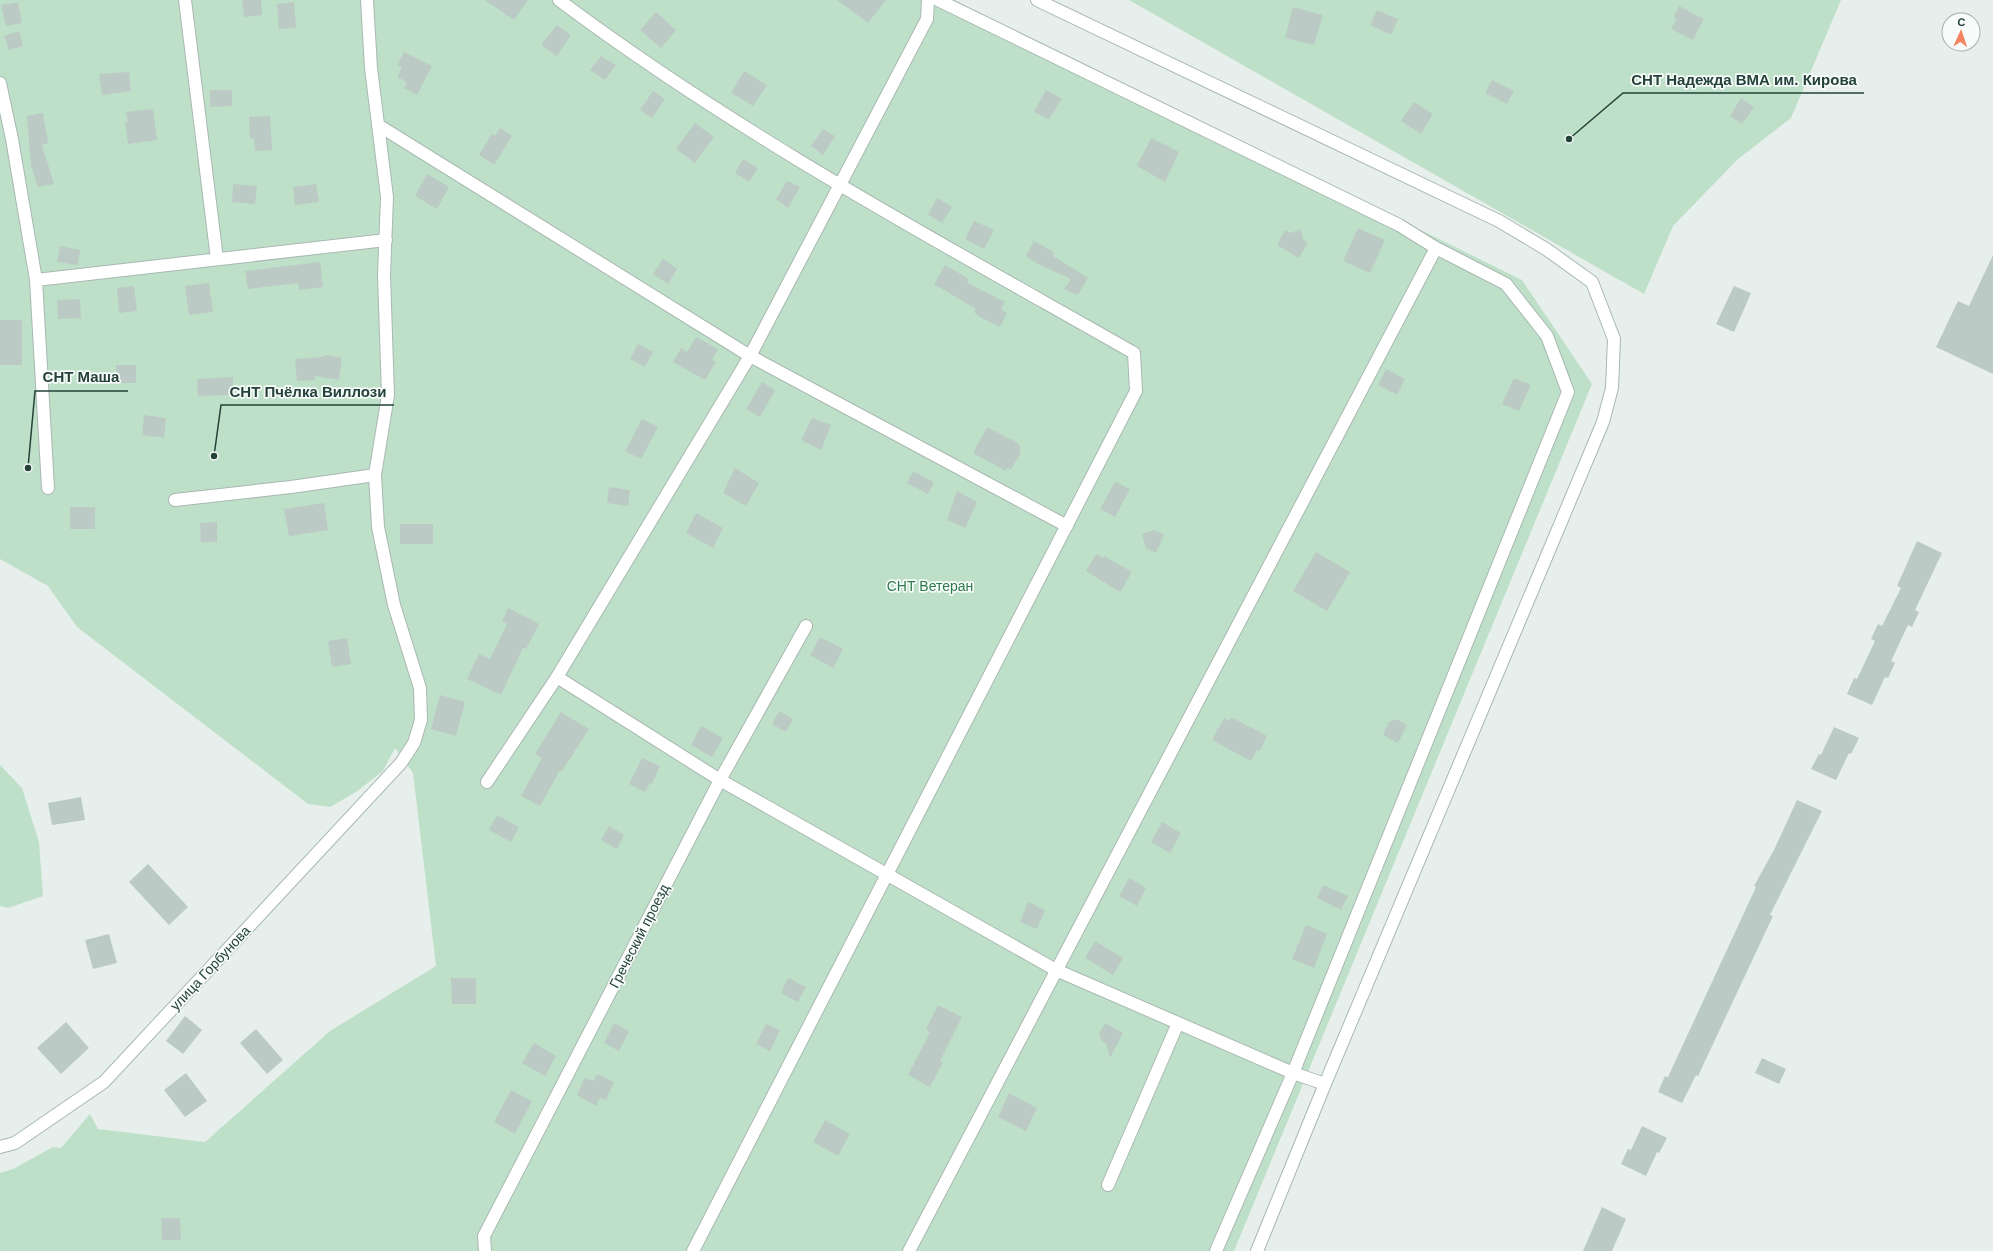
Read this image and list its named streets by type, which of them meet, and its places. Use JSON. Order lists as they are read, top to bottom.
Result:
{
  "streets": {
    "street": ["Греческий проезд", "улица Горбунова"]
  },
  "parks": ["СНТ Ветеран"],
  "places": ["СНТ Надежда ВМА им. Кирова", "СНТ Пчёлка Виллози", "СНТ Маша"],
  "north": "top"
}
